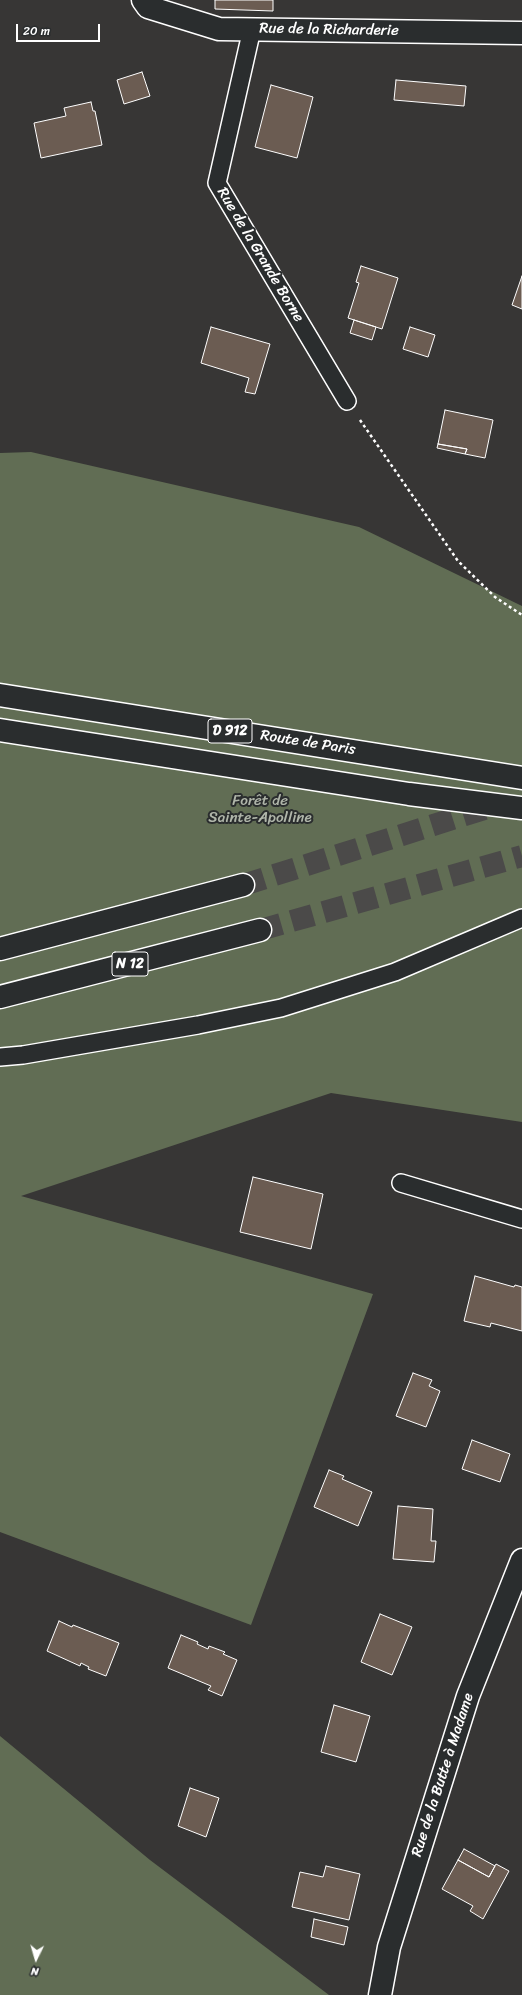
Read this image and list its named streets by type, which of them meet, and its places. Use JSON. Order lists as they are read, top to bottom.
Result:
{
  "streets": {
    "main road": [
      "Rue de la Richarderie",
      "D 912",
      "Route de Paris",
      "N 12",
      "Rue de la Butte à Madame"
    ],
    "lane": ["Rue de la Grande Borne"]
  },
  "crossings": [
    ["Rue de la Richarderie", "Rue de la Grande Borne"]
  ],
  "parks": ["Forêt de Sainte-Apolline"],
  "scale_bar": "20 m",
  "north": "bottom"
}
